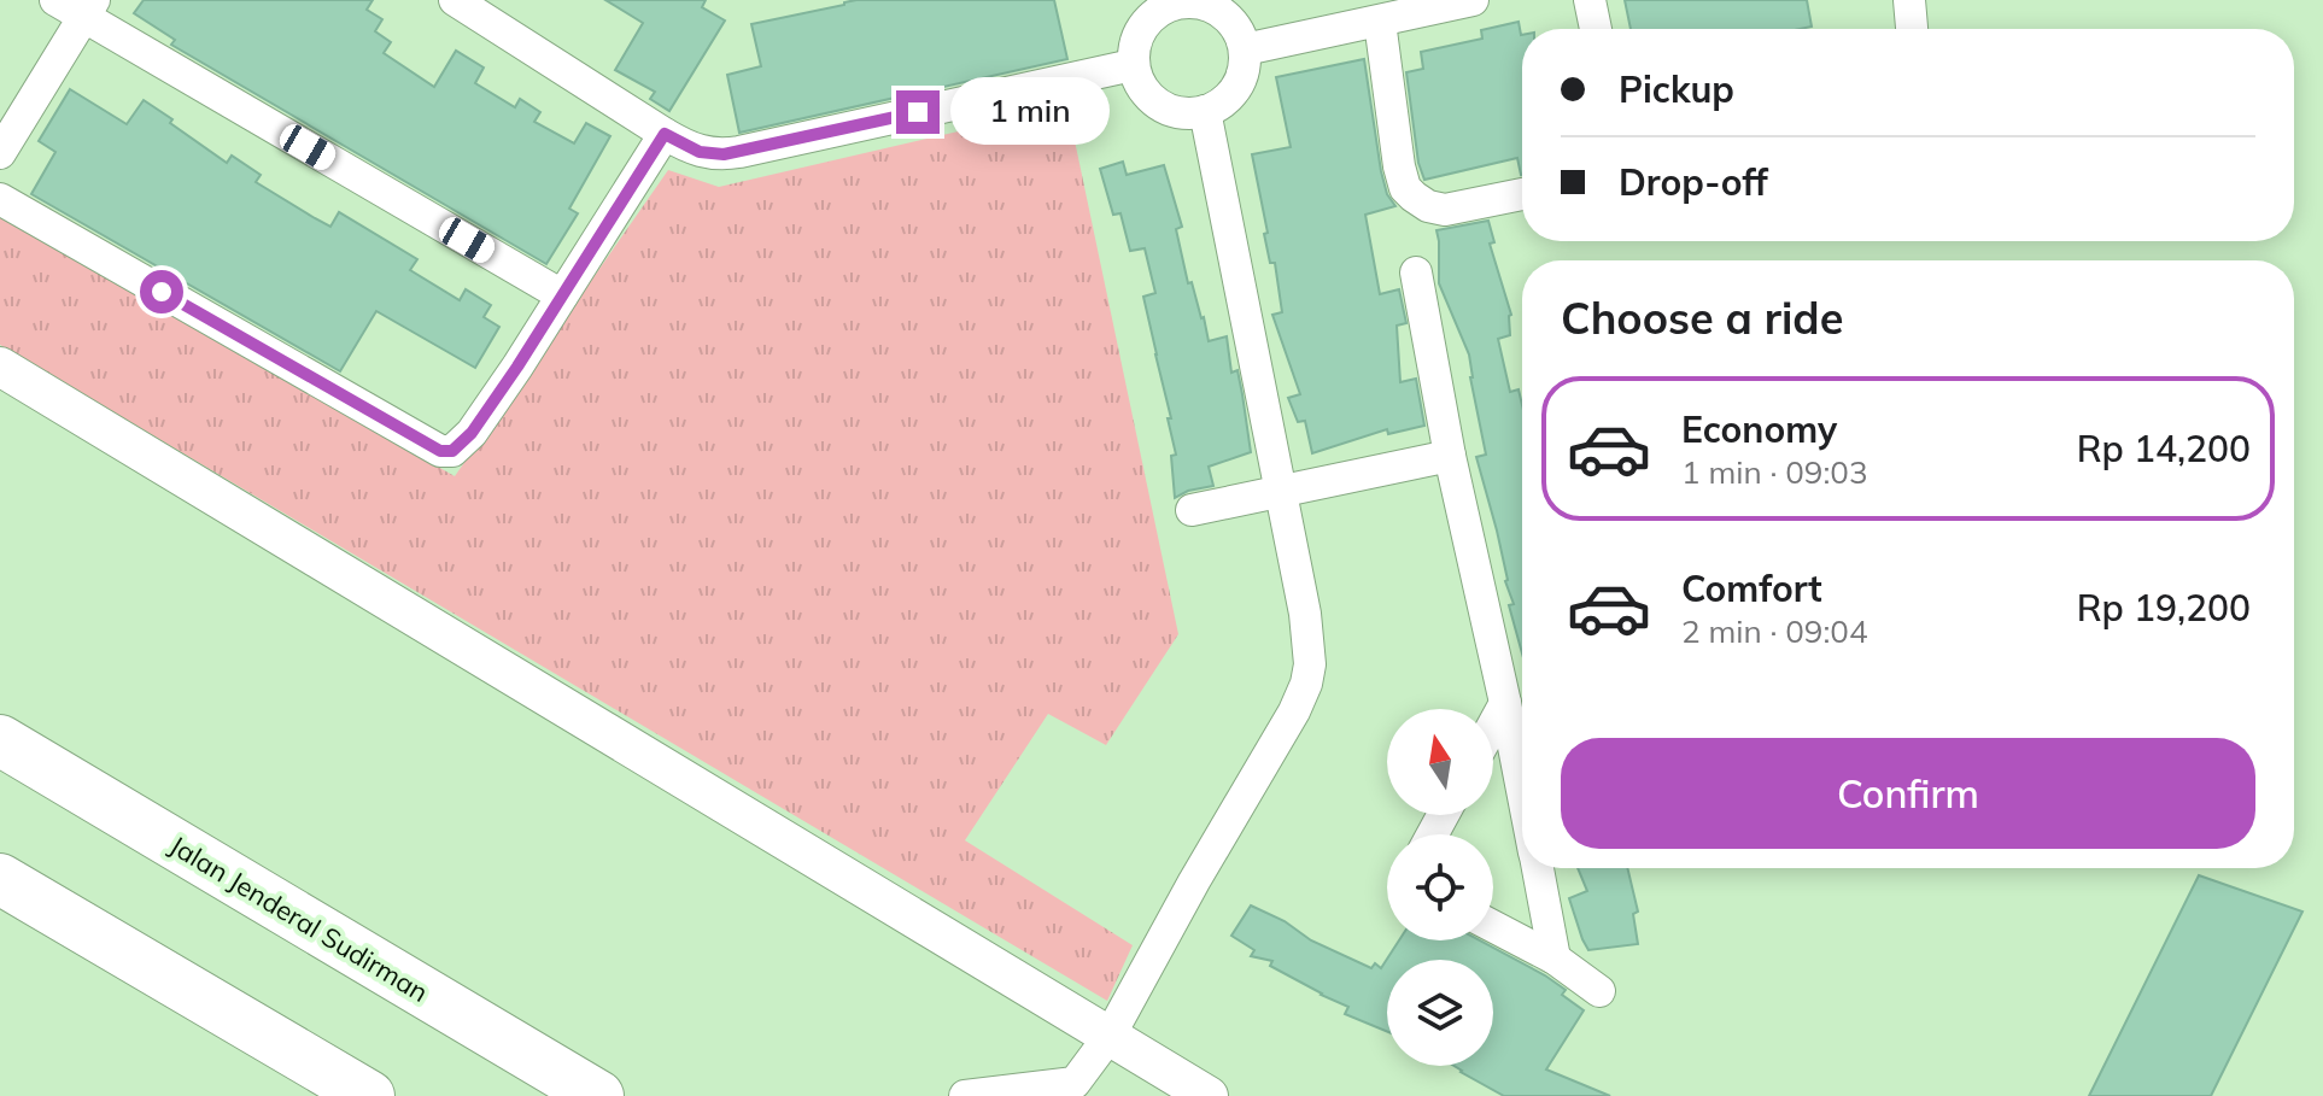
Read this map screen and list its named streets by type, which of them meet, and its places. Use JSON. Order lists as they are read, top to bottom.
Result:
{
  "streets": {
    "highway": ["Jalan Jenderal Sudirman"]
  },
  "north": "top",
  "page": {
    "banner": ["Pickup", "Drop-off"],
    "bubble": "1 min",
    "heading": "Choose a ride",
    "list": [
      {
        "name": "Economy",
        "note": "1 min · 09:03",
        "value": "Rp 14,200"
      },
      {
        "name": "Comfort",
        "note": "2 min · 09:04",
        "value": "Rp 19,200"
      }
    ],
    "buttons": "Confirm"
  }
}
